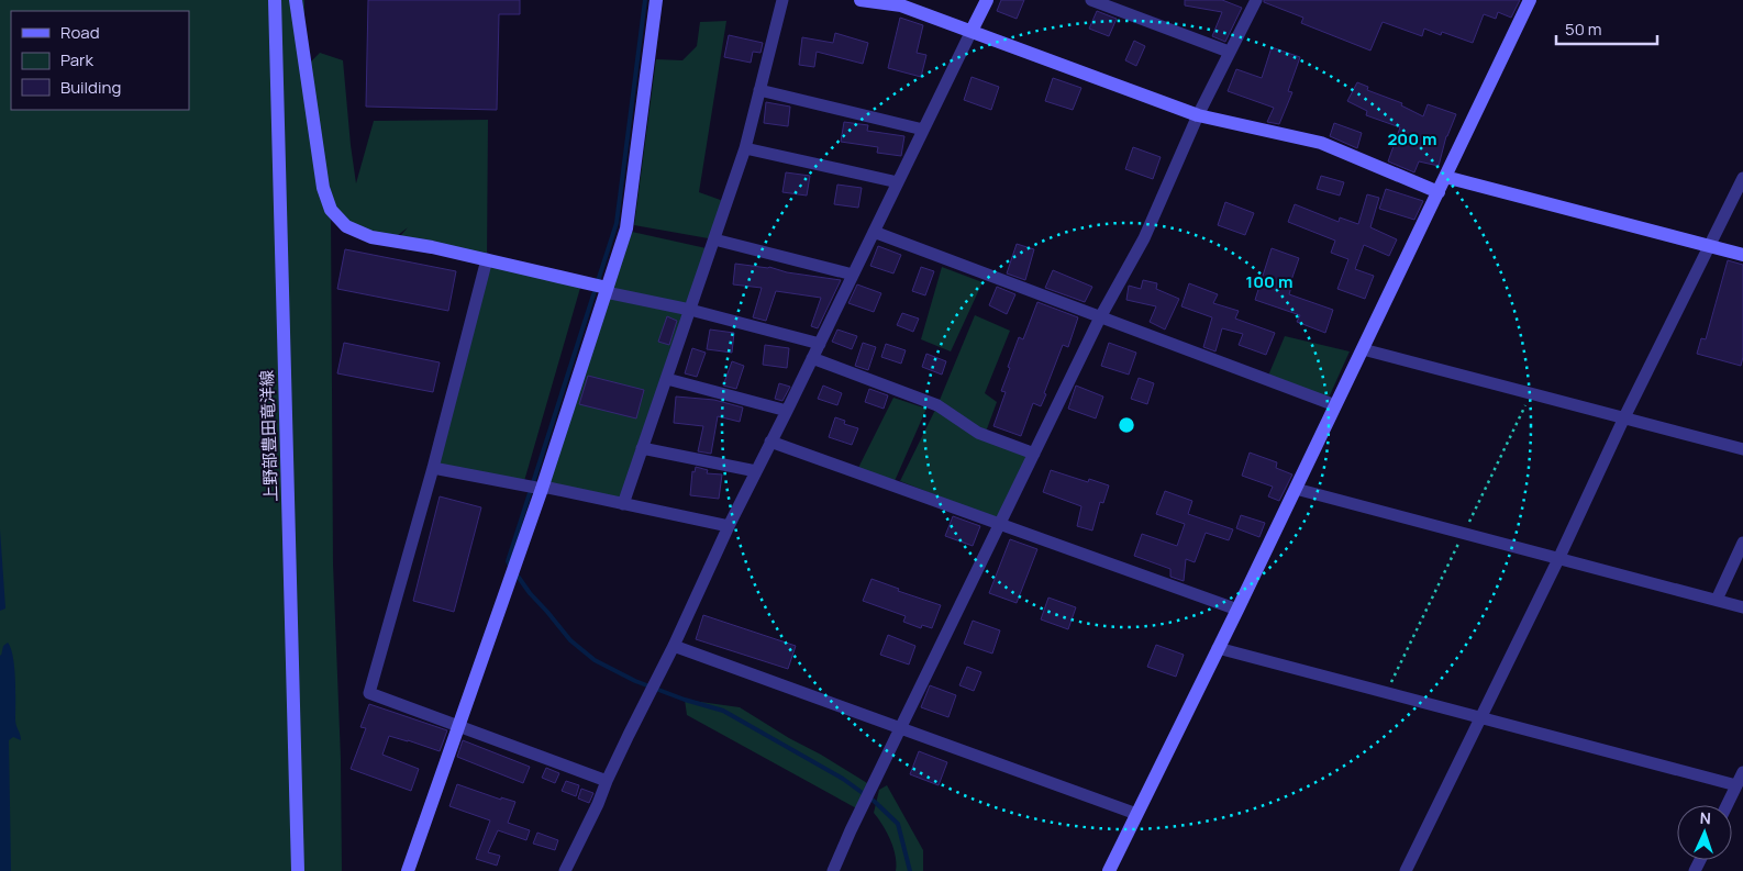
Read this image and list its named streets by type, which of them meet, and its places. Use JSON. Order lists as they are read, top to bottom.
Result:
{
  "streets": {
    "street": ["上野部豊田竜洋線"]
  },
  "legend": ["Road", "Park", "Building"],
  "scale_bar": "50 m",
  "north": "top",
  "rings": ["200 m", "100 m"]
}
